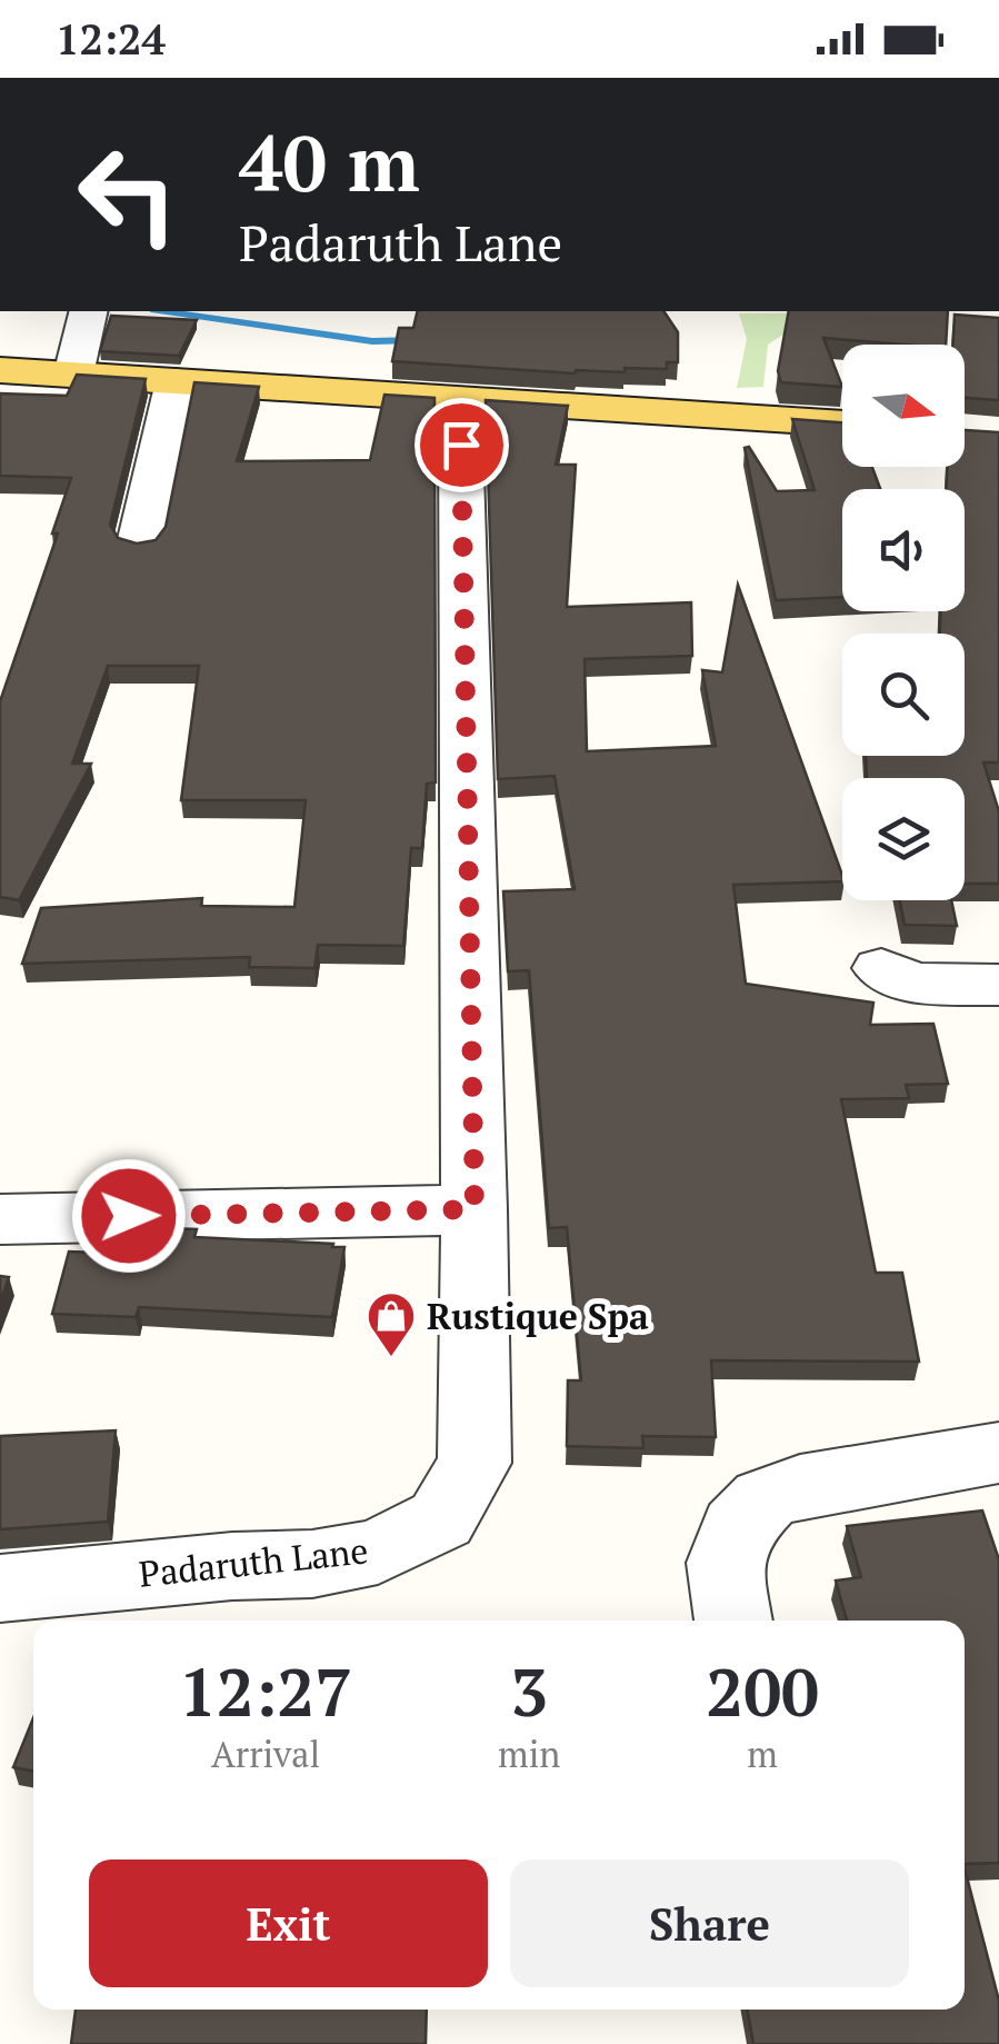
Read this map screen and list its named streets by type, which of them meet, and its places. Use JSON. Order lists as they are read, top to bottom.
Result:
{
  "streets": {
    "street": ["Padaruth Lane"]
  },
  "places": {
    "shop": ["Rustique Spa"]
  },
  "north": "right",
  "page": {
    "status": "12:24",
    "turn": ["40 m", "Padaruth Lane"],
    "eta": [
      "12:27",
      "Arrival",
      "3",
      "min",
      "200",
      "m"
    ],
    "buttons": ["Exit", "Share"]
  }
}
